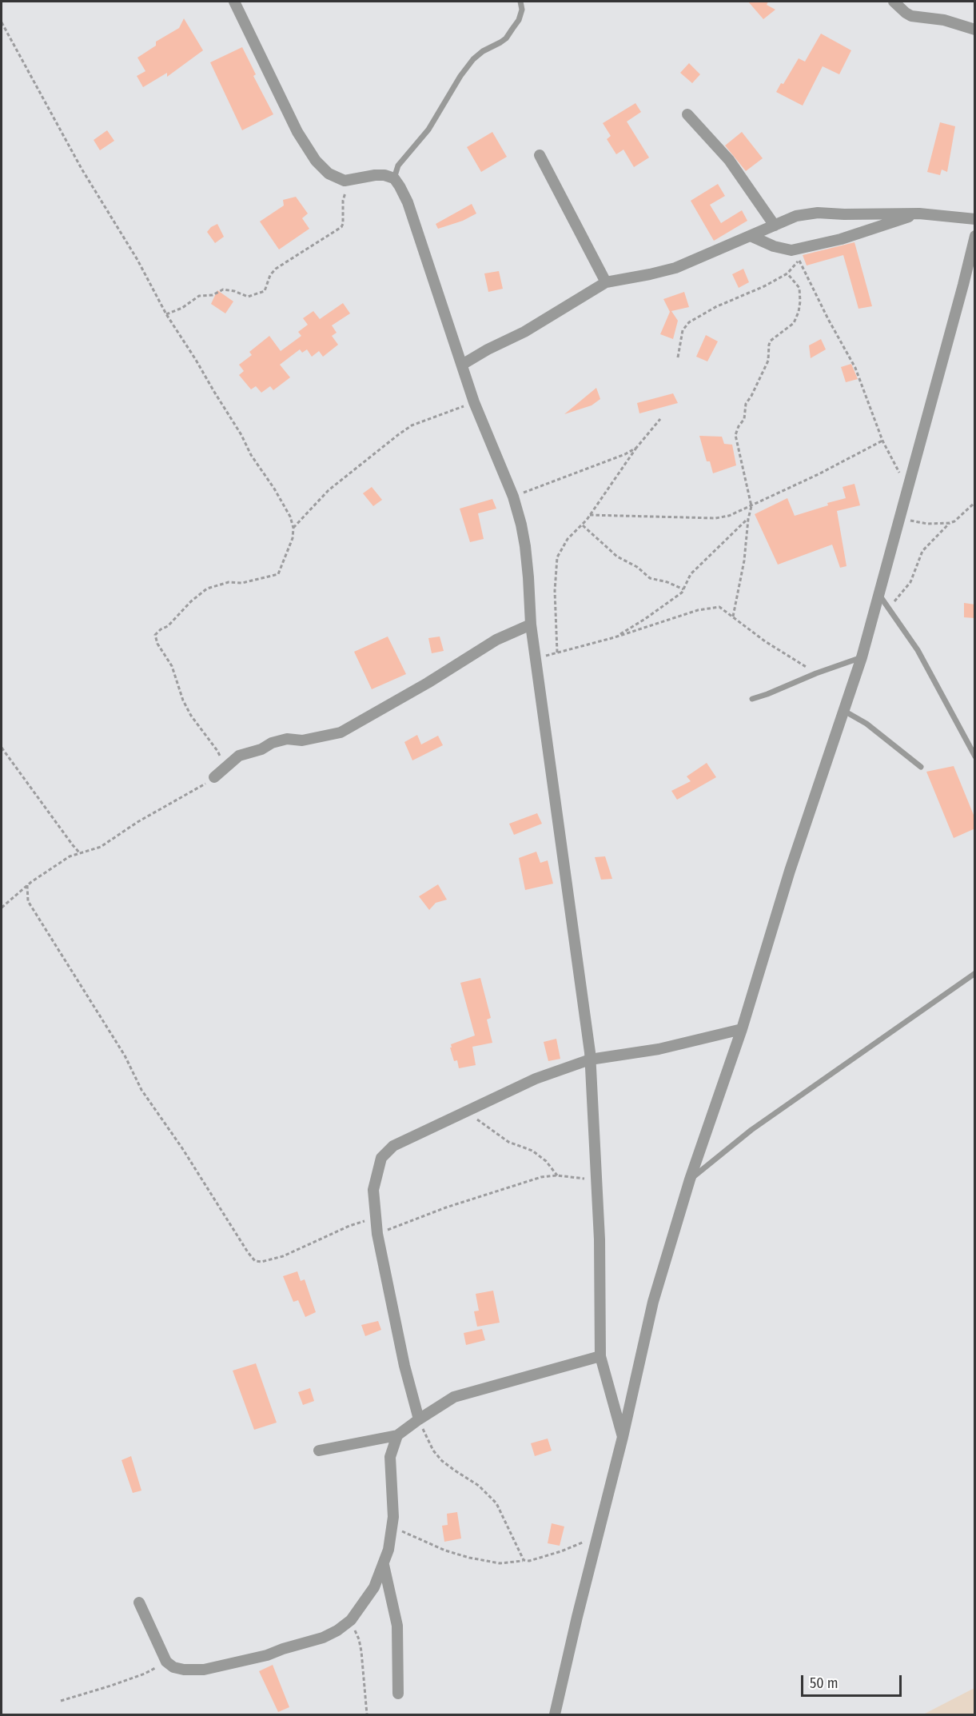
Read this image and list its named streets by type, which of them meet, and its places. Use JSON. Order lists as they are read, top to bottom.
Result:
{
  "scale_bar": "50 m"
}
